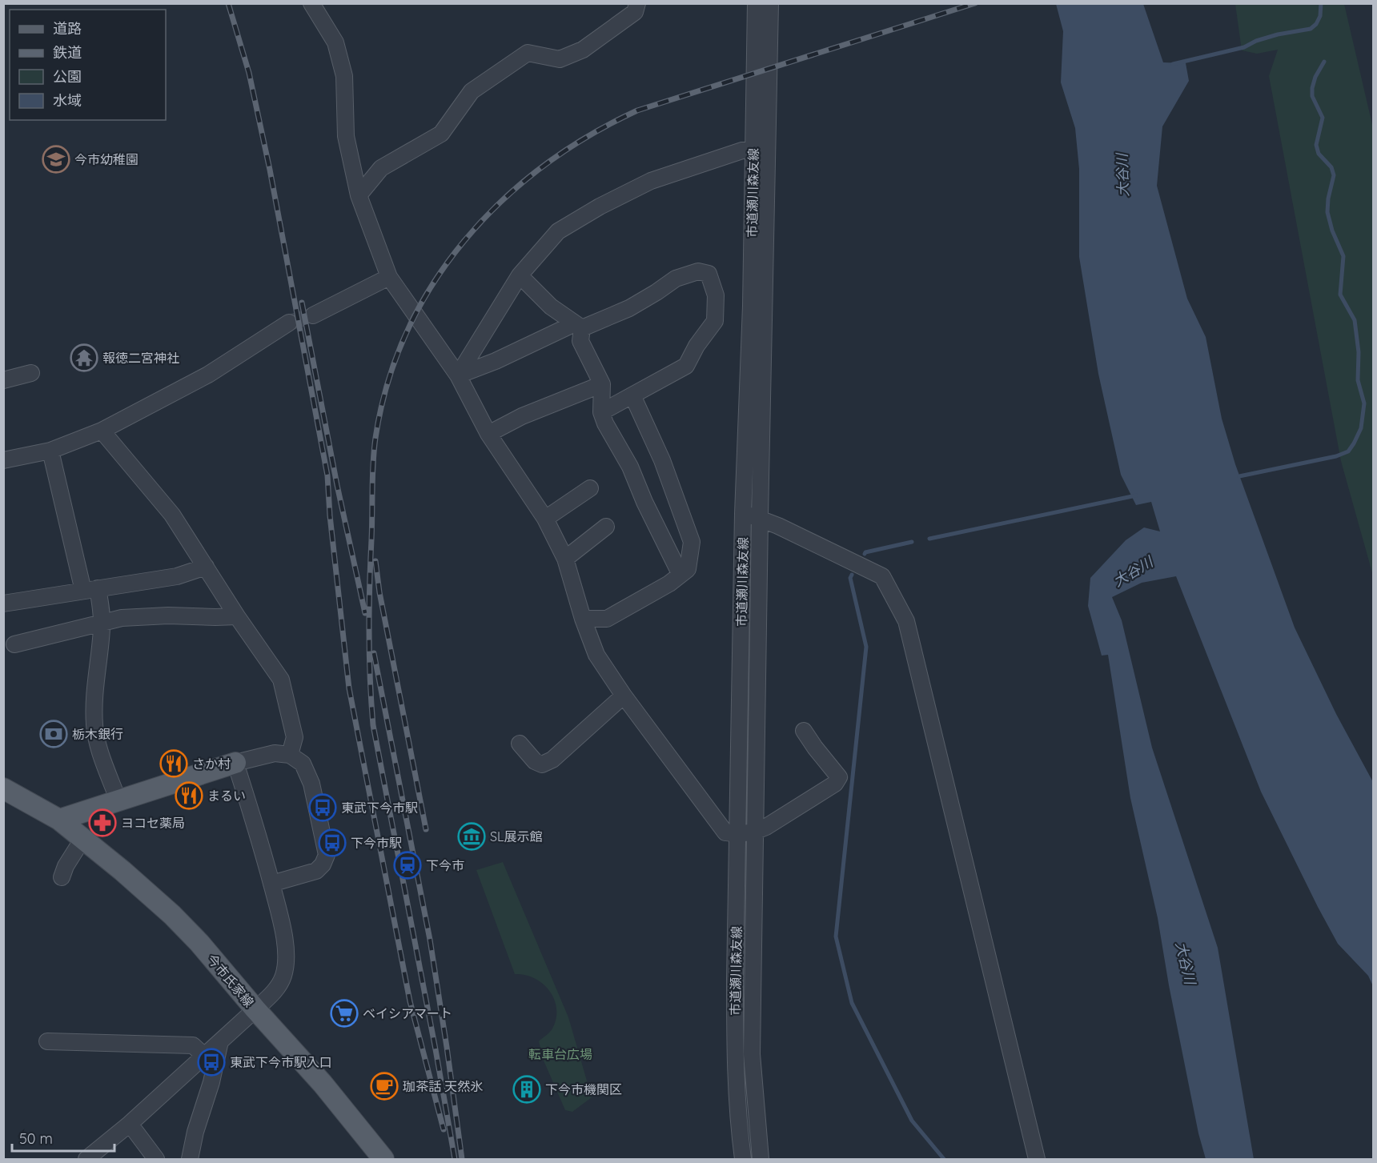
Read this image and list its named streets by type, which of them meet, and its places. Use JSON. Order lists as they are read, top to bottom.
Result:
{
  "streets": {
    "main road": ["今市氏家線"],
    "street": ["市道瀬川森友線"]
  },
  "water": ["大谷川"],
  "parks": ["転車台広場"],
  "places": {
    "school or university": ["今市幼稚園"],
    "temple": ["報徳二宮神社"],
    "bank": ["栃木銀行"],
    "restaurant": ["さか村", "まるい"],
    "bus stop": ["東武下今市駅", "下今市駅", "東武下今市駅入口"],
    "pharmacy": ["ヨコセ薬局"],
    "museum": ["SL展示館"],
    "station": ["下今市"],
    "supermarket": ["ベイシアマート"],
    "cafe": ["珈茶話 天然氷"],
    "building": ["下今市機関区"]
  },
  "legend": [
    "道路",
    "鉄道",
    "公園",
    "水域"
  ],
  "scale_bar": "50 m"
}
